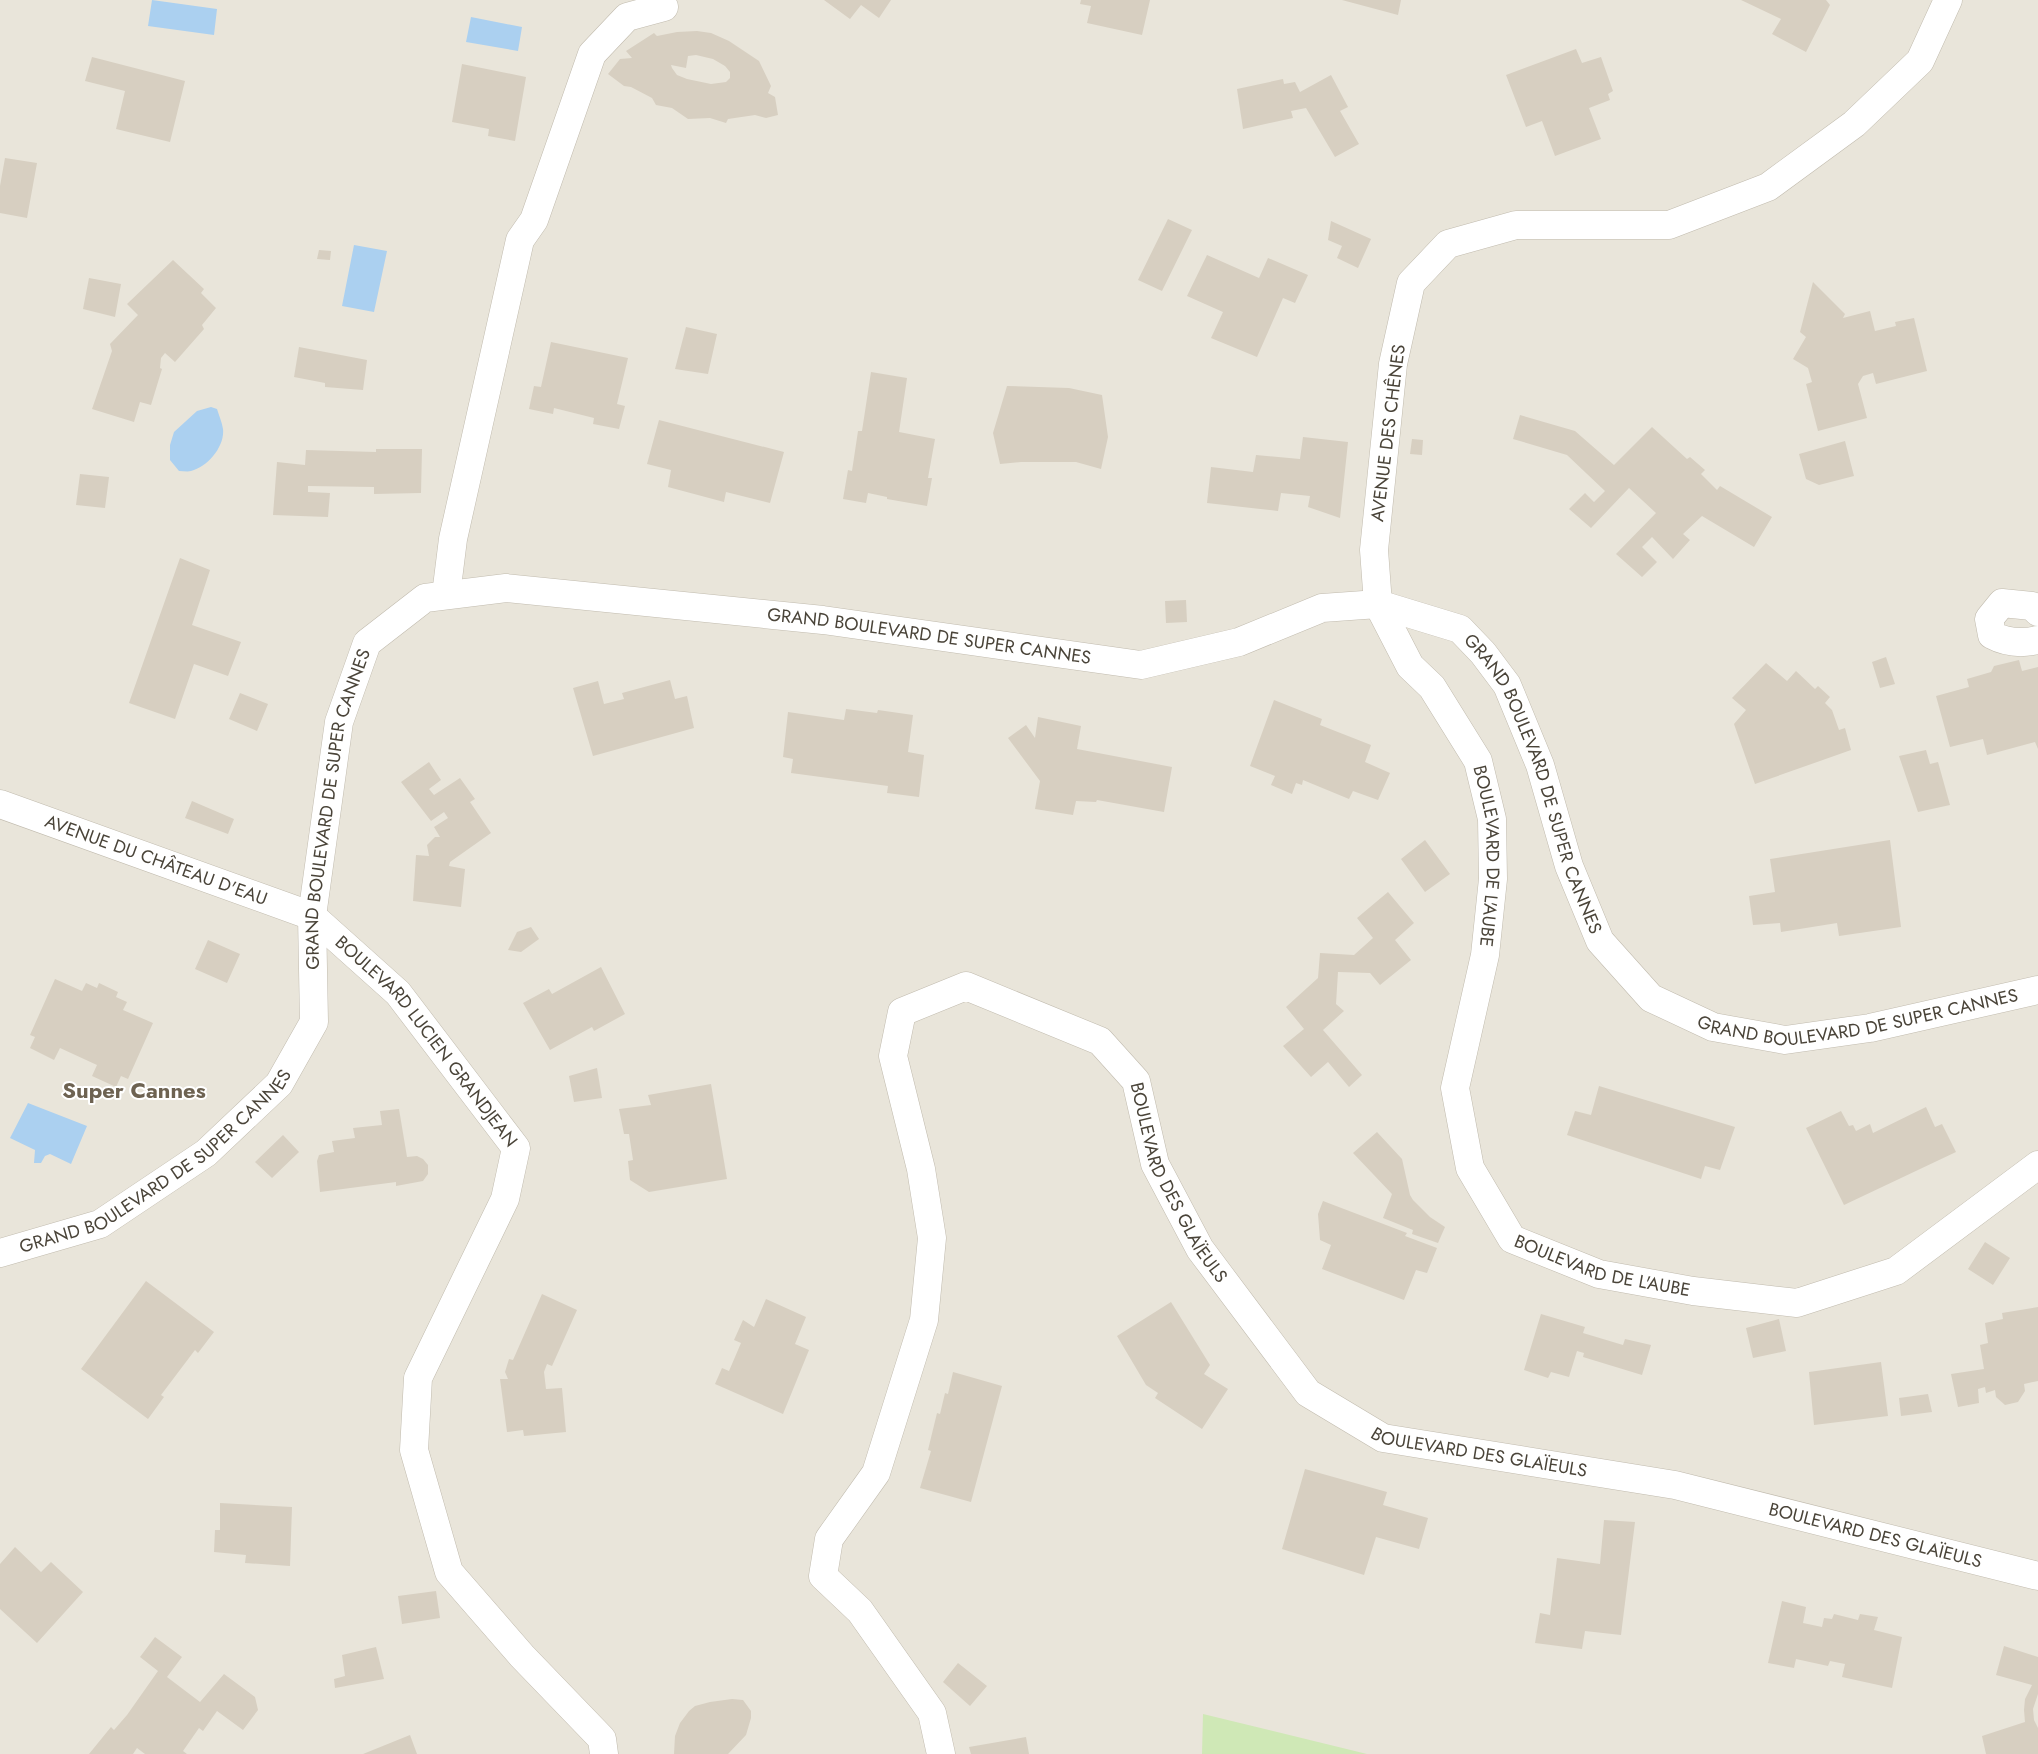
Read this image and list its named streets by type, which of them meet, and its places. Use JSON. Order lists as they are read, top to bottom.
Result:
{
  "streets": {
    "street": [
      "AVENUE DES CHÊNES",
      "GRAND BOULEVARD DE SUPER CANNES",
      "BOULEVARD DE L'AUBE",
      "AVENUE DU CHÂTEAU D'EAU",
      "BOULEVARD LUCIEN GRANDJEAN",
      "BOULEVARD DES GLAÏEULS"
    ]
  },
  "crossings": [
    ["AVENUE DES CHÊNES", "GRAND BOULEVARD DE SUPER CANNES"],
    ["AVENUE DES CHÊNES", "BOULEVARD DE L'AUBE"],
    ["GRAND BOULEVARD DE SUPER CANNES", "BOULEVARD DE L'AUBE"],
    ["GRAND BOULEVARD DE SUPER CANNES", "AVENUE DU CHÂTEAU D'EAU"],
    ["GRAND BOULEVARD DE SUPER CANNES", "BOULEVARD LUCIEN GRANDJEAN"],
    ["AVENUE DU CHÂTEAU D'EAU", "BOULEVARD LUCIEN GRANDJEAN"]
  ],
  "districts": ["Super Cannes"]
}
